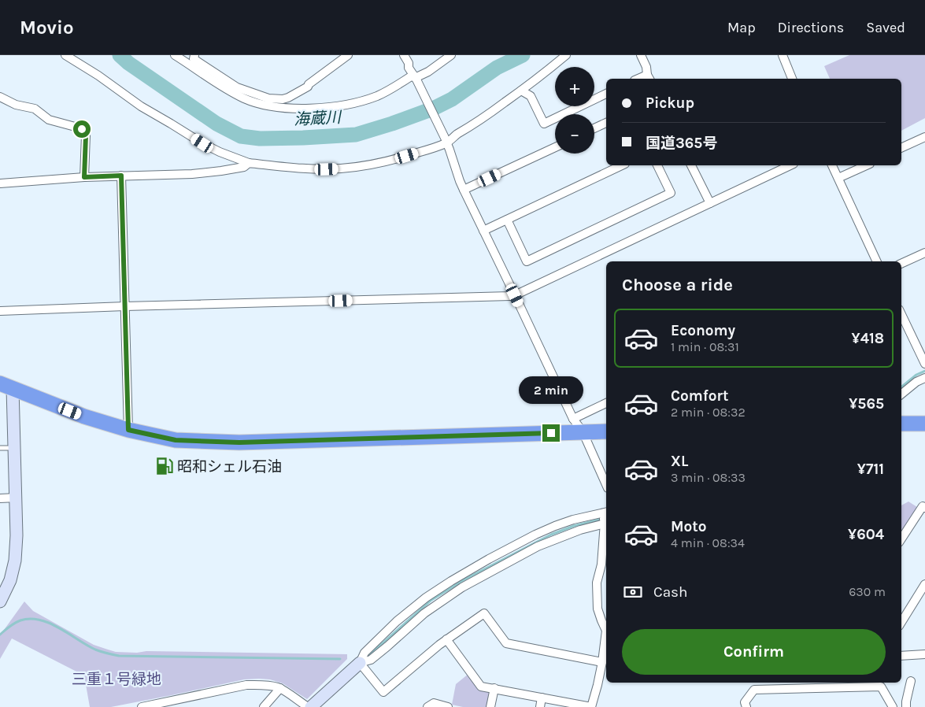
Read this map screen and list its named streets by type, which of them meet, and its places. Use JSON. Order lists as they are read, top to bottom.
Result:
{
  "water": ["海蔵川"],
  "parks": ["三重１号緑地"],
  "places": {
    "fuel station": ["昭和シェル石油"]
  },
  "page": {
    "header": "Movio",
    "nav": ["Map", "Directions", "Saved"],
    "map_buttons": ["+", "−"],
    "banner": ["Pickup", "国道365号"],
    "heading": "Choose a ride",
    "list": [
      {
        "name": "Economy",
        "note": "1 min · 08:31",
        "value": "¥418"
      },
      {
        "name": "Comfort",
        "note": "2 min · 08:32",
        "value": "¥565"
      },
      {
        "name": "XL",
        "note": "3 min · 08:33",
        "value": "¥711"
      },
      {
        "name": "Moto",
        "note": "4 min · 08:34",
        "value": "¥604"
      }
    ],
    "bubble": "2 min",
    "pay": ["Cash", "630 m"],
    "buttons": "Confirm"
  }
}
